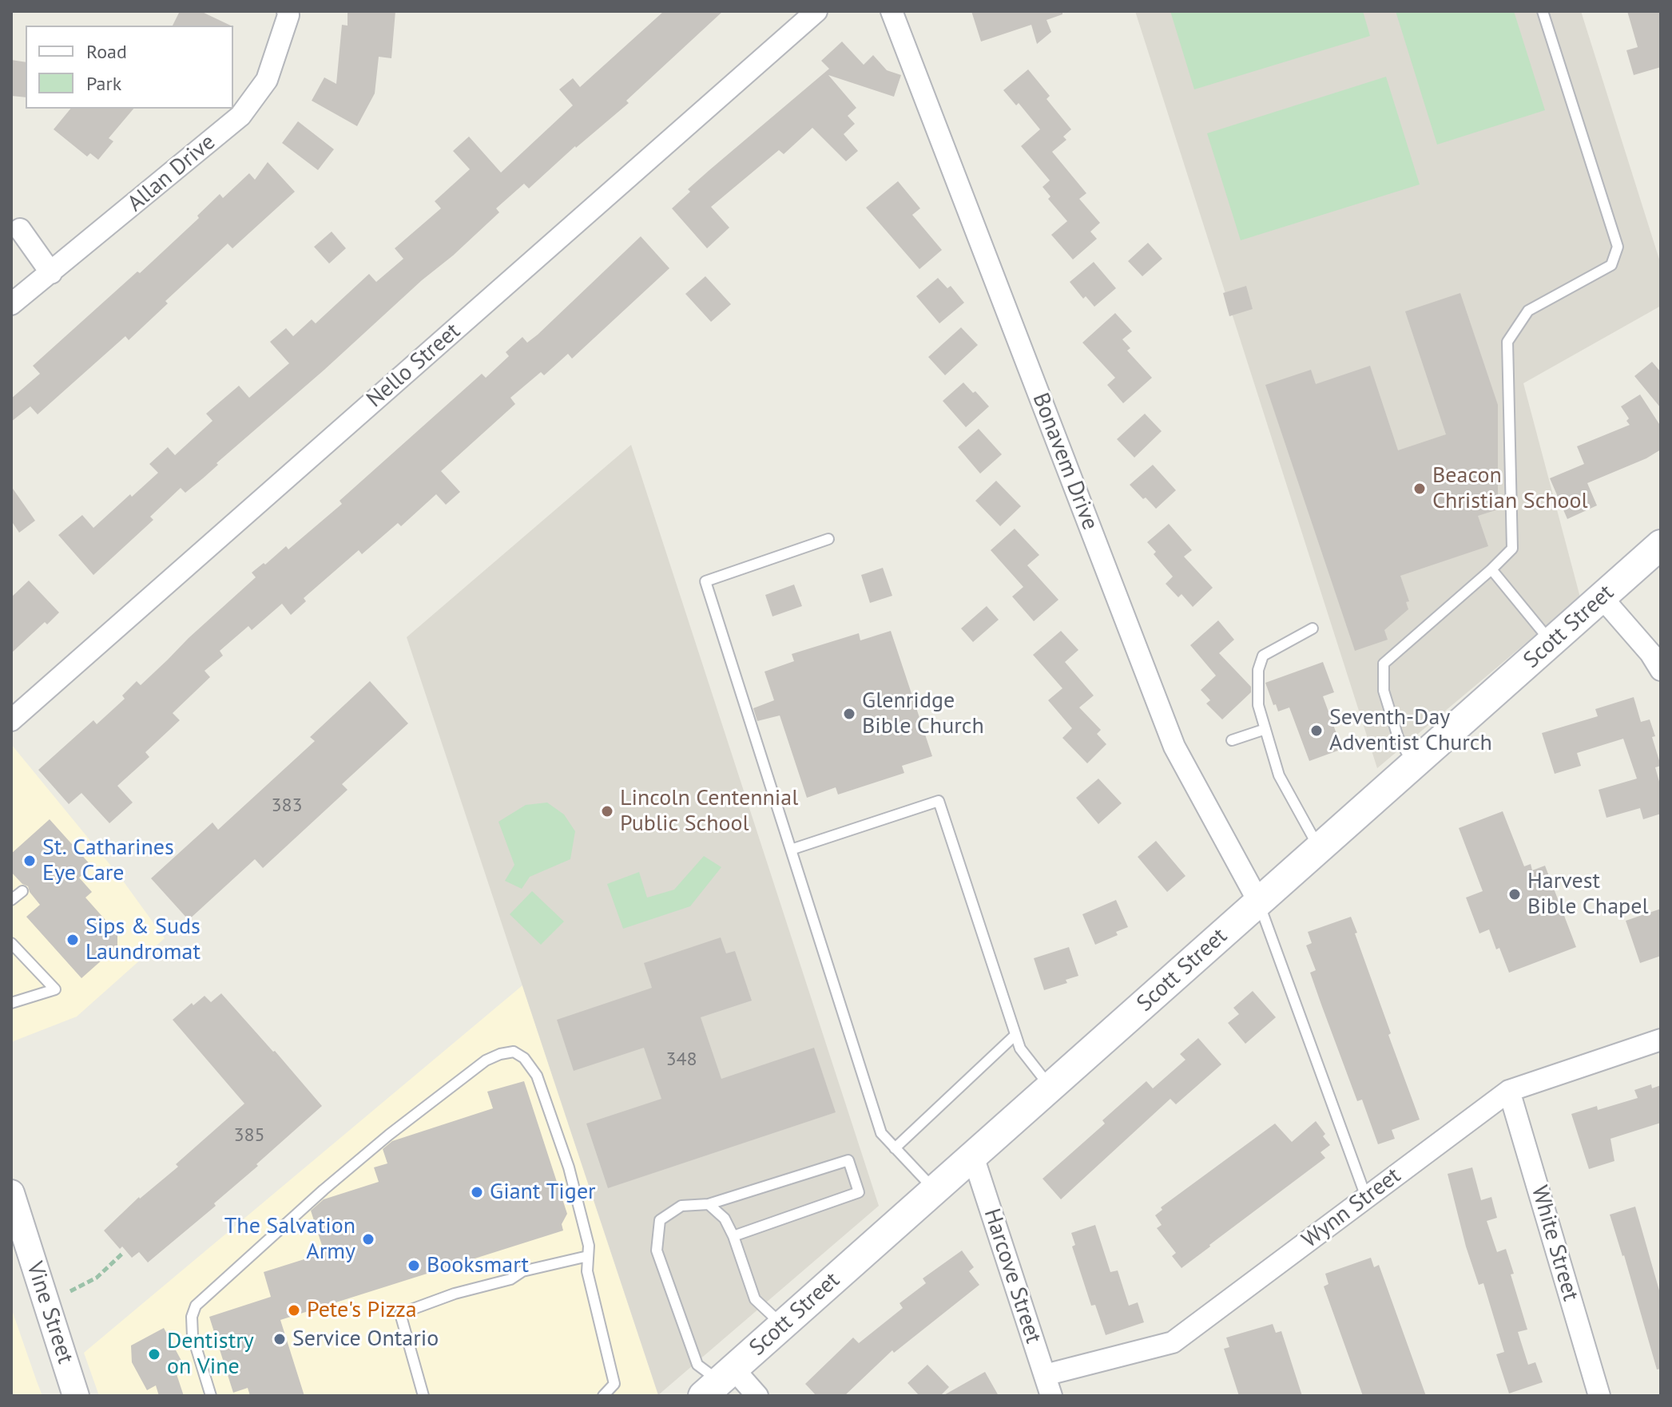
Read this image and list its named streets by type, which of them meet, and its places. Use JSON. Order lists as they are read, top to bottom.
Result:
{
  "streets": {
    "main road": ["Scott Street"],
    "street": [
      "Allan Drive",
      "Nello Street",
      "Bonavem Drive",
      "Wynn Street",
      "White Street",
      "Harcove Street",
      "Vine Street"
    ]
  },
  "crossings": [
    ["Bonavem Drive", "Scott Street"],
    ["Scott Street", "Harcove Street"],
    ["Wynn Street", "White Street"],
    ["Wynn Street", "Harcove Street"]
  ],
  "places": [
    "Beacon Christian School",
    "Glenridge Bible Church",
    "Seventh-Day Adventist Church",
    "Lincoln Centennial Public School",
    "St. Catharines Eye Care",
    "Harvest Bible Chapel",
    "Sips & Suds Laundromat",
    "Giant Tiger",
    "The Salvation Army",
    "Booksmart",
    "Pete's Pizza",
    "Service Ontario",
    "Dentistry on Vine"
  ],
  "house_numbers": ["383", "348", "385"],
  "legend": ["Road", "Park"]
}
